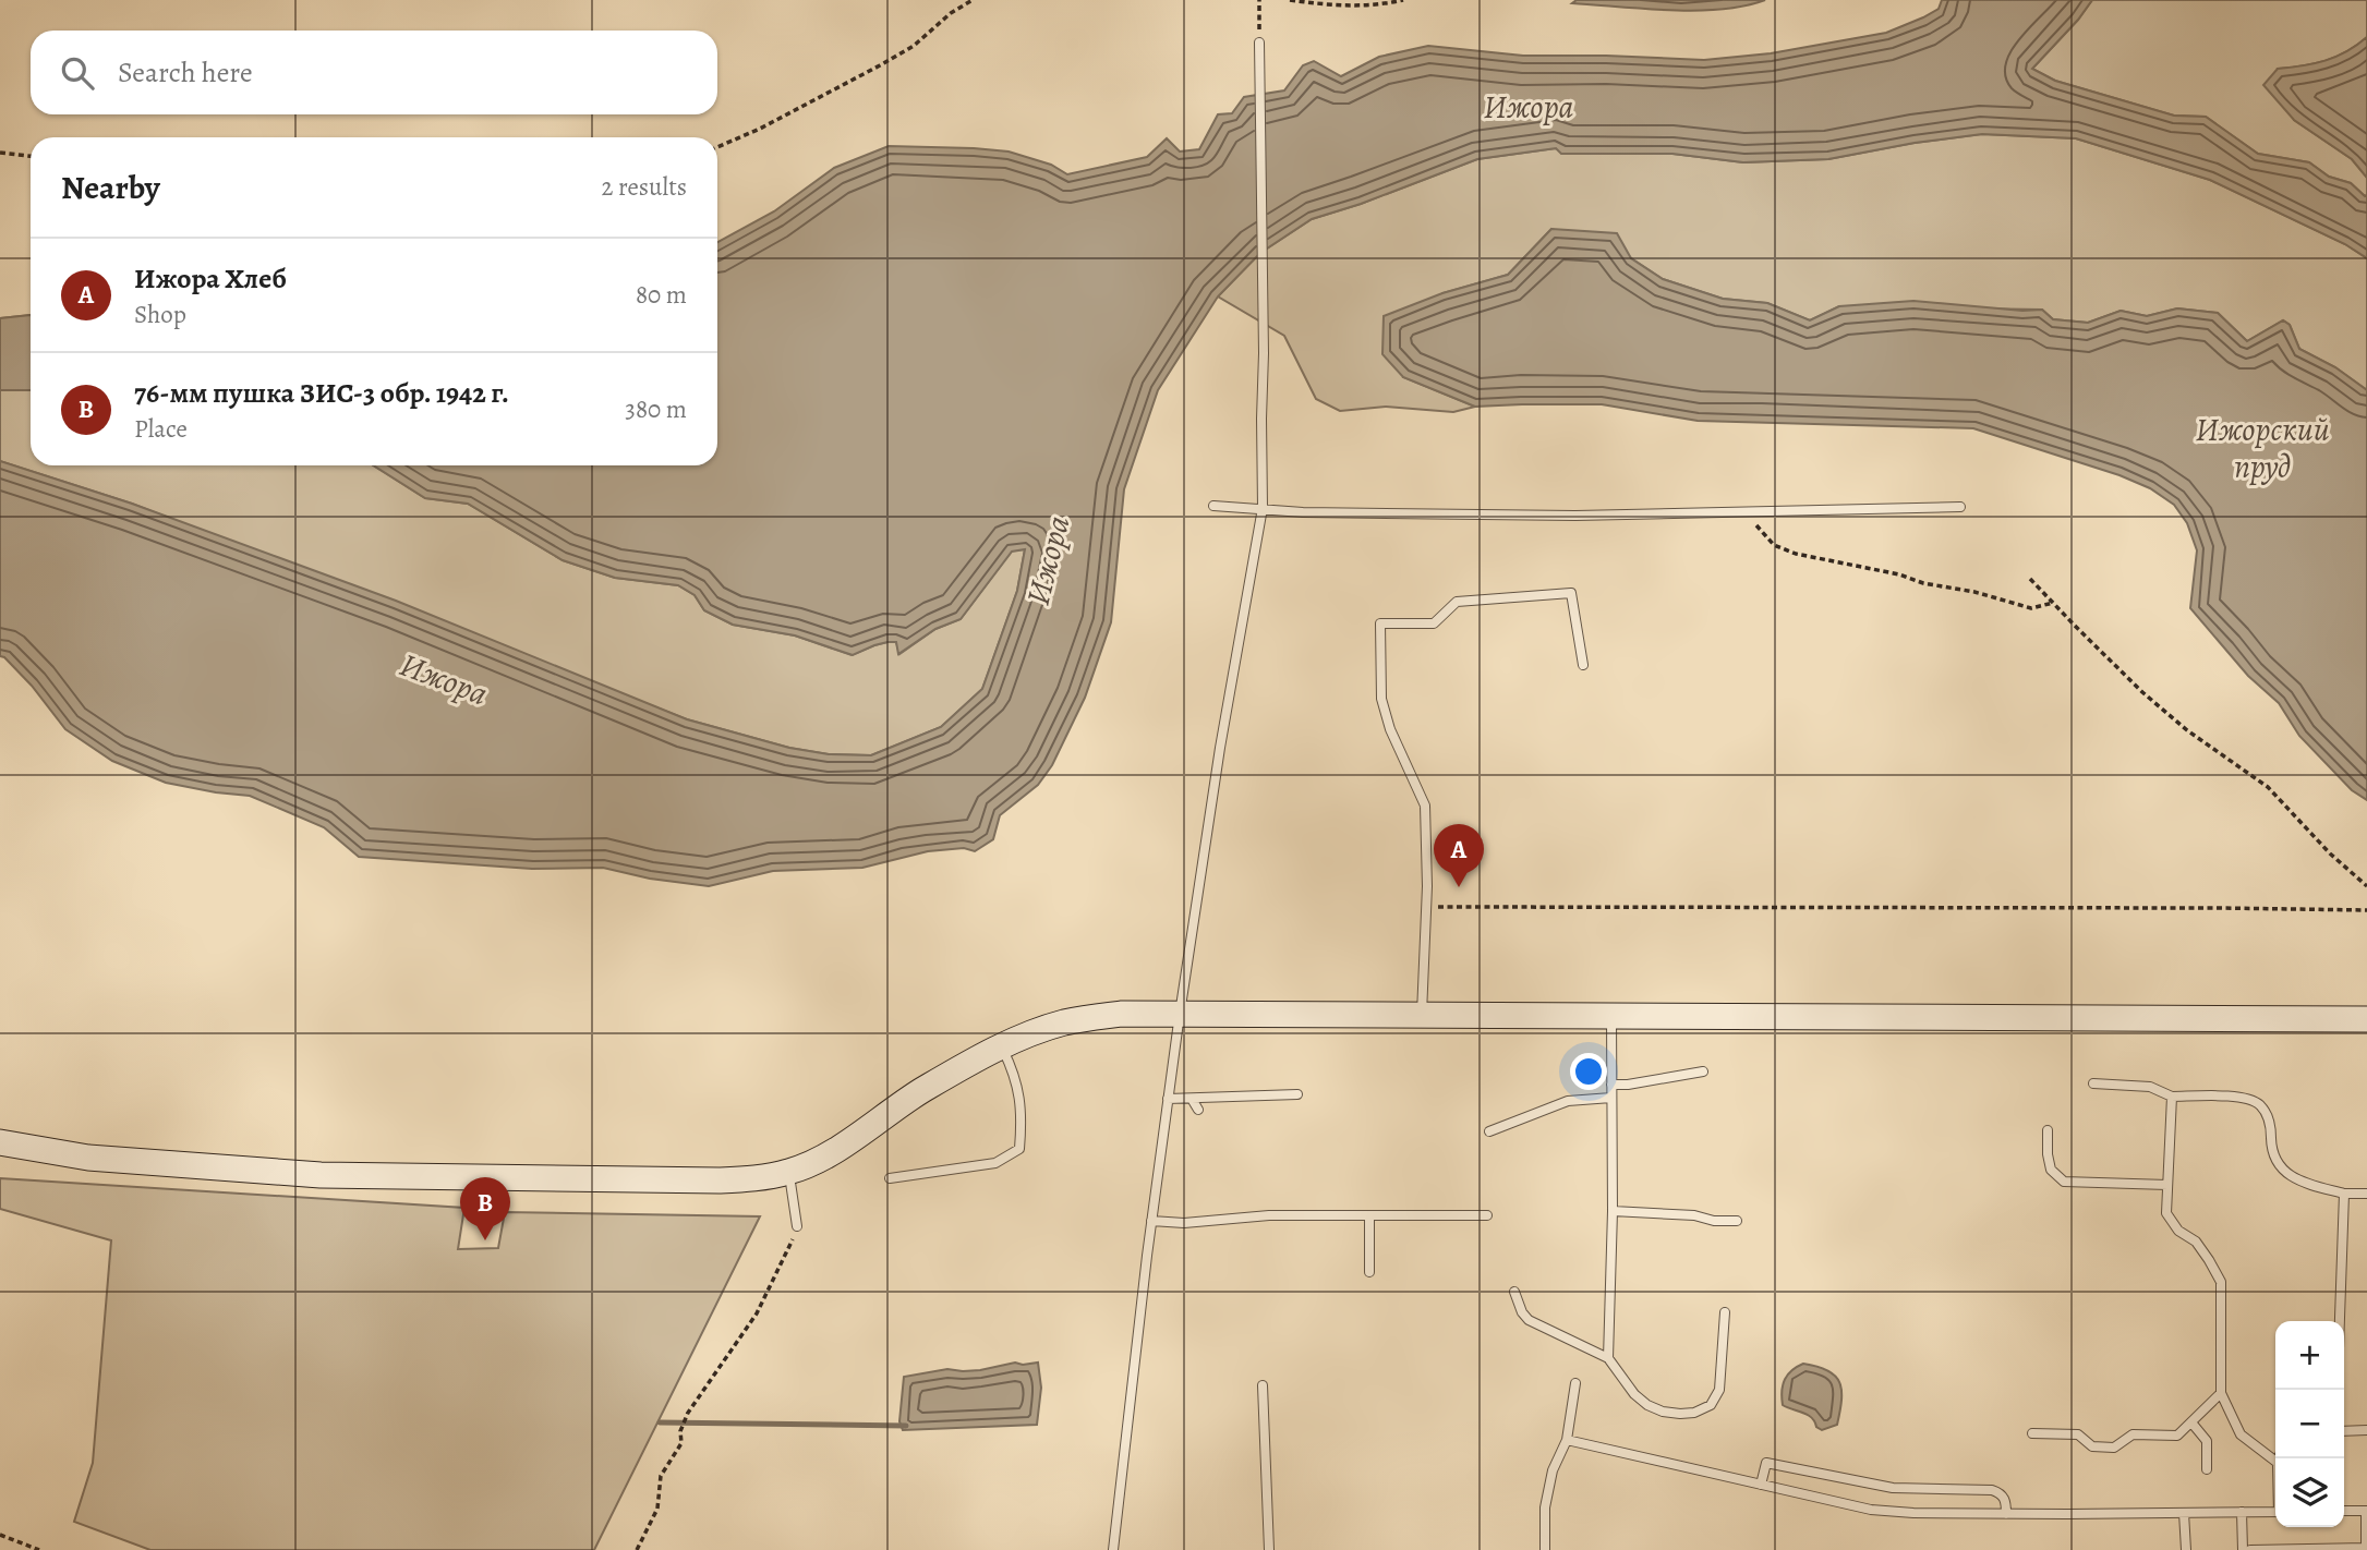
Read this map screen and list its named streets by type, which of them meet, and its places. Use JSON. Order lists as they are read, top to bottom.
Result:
{
  "water": ["Ижора", "Ижорский пруд"],
  "page": {
    "search": "Search here",
    "heading": ["Nearby", "2 results"],
    "list": [
      {
        "mark": "A",
        "name": "Ижора Хлеб",
        "note": "Shop",
        "value": "80 m"
      },
      {
        "mark": "B",
        "name": "76-мм пушка ЗИС-3 обр. 1942 г.",
        "note": "Place",
        "value": "380 m"
      }
    ],
    "pins": ["A", "B"],
    "map_buttons": ["+", "−"]
  }
}
